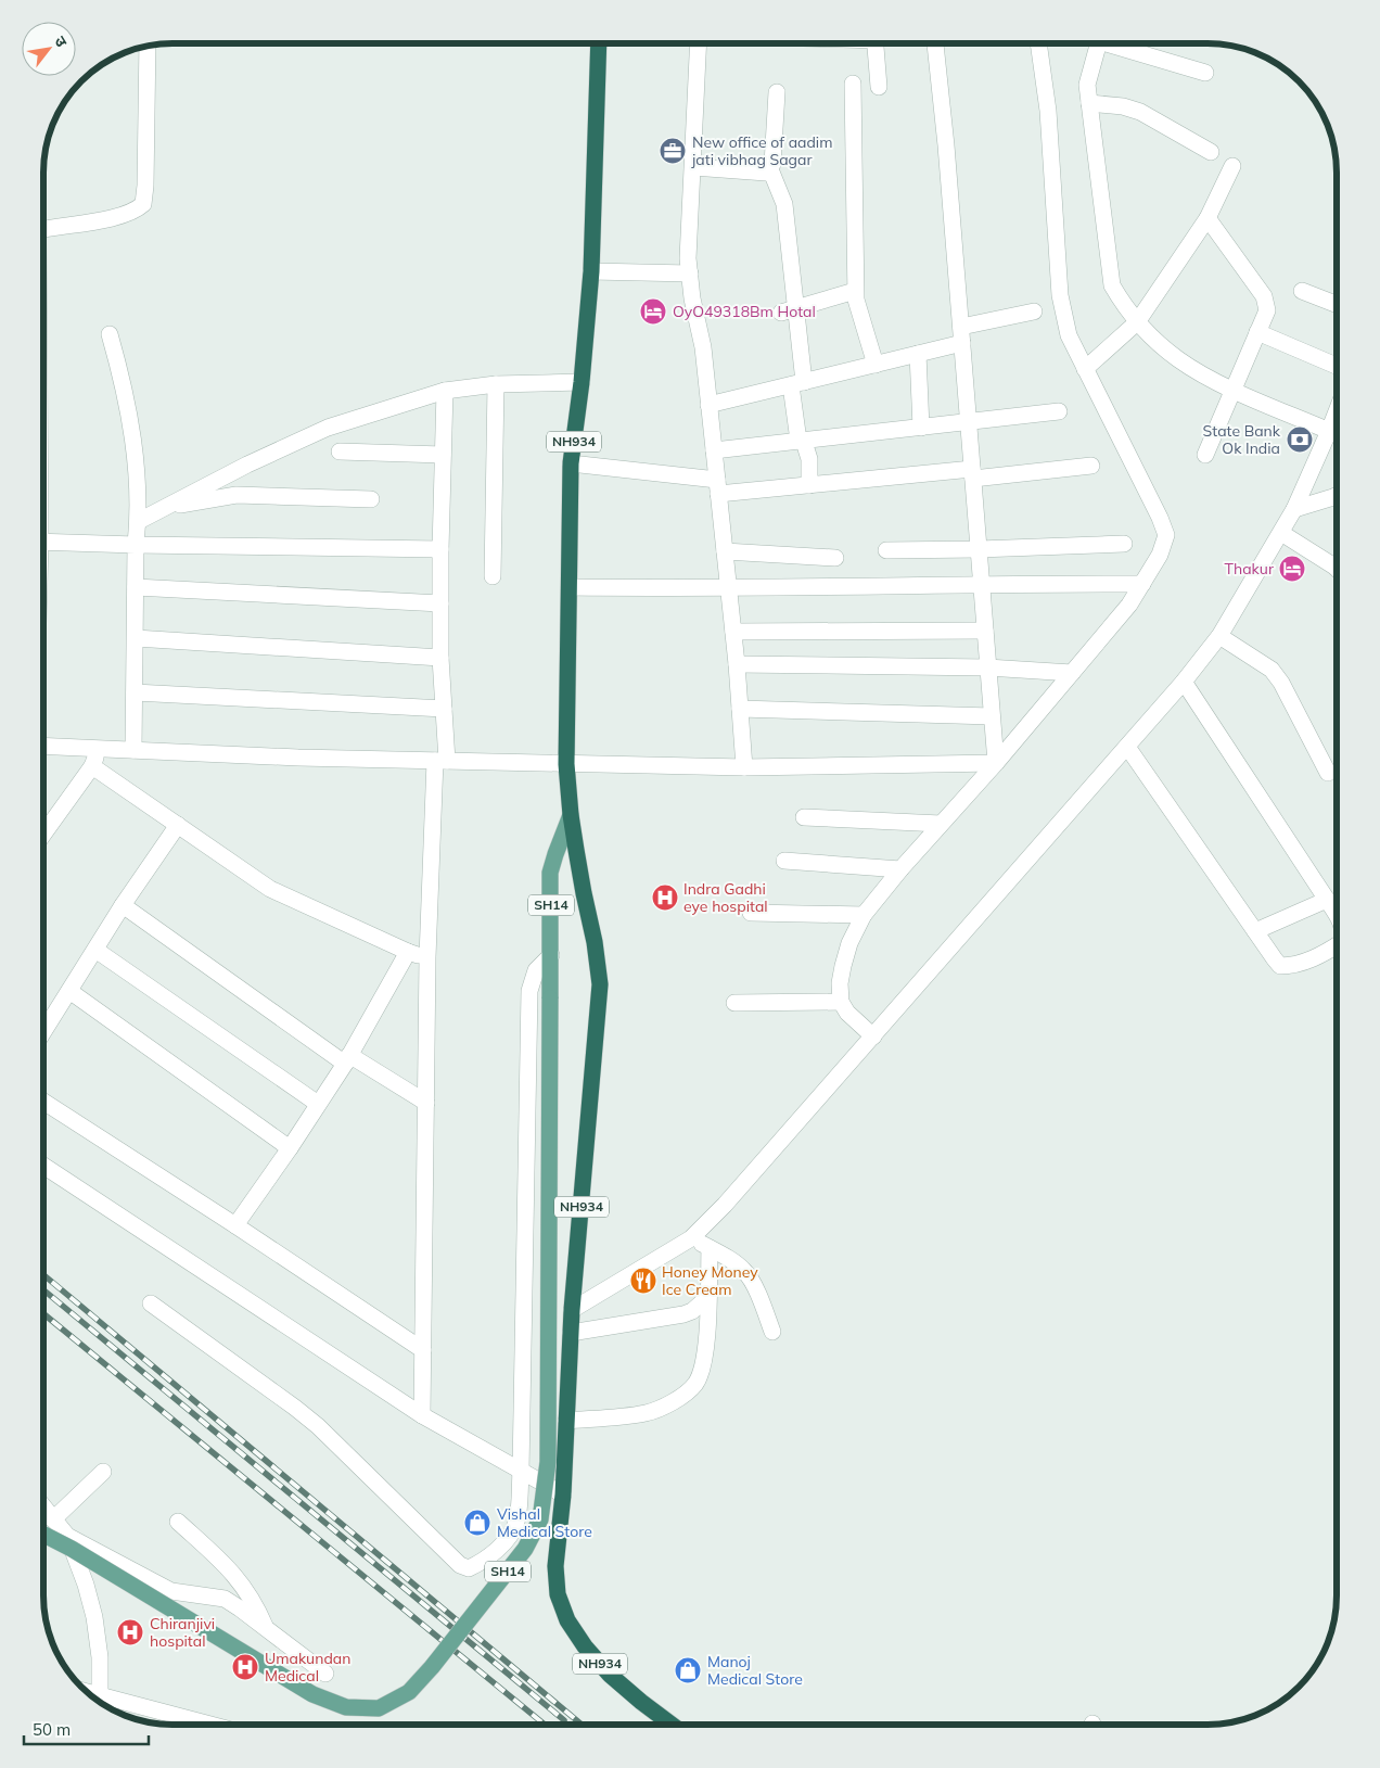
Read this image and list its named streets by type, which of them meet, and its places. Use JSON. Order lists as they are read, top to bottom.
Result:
{
  "streets": {
    "highway": ["NH934"],
    "main road": ["SH14"]
  },
  "crossings": [
    ["NH934", "SH14"]
  ],
  "places": {
    "office": ["New office of aadim jati vibhag Sagar"],
    "hotel": ["OyO49318Bm Hotal", "Thakur"],
    "bank": ["State Bank Ok India"],
    "hospital": ["Indra Gadhi eye hospital", "Chiranjivi hospital", "Umakundan Medical"],
    "restaurant": ["Honey Money Ice Cream"],
    "shop": ["Vishal Medical Store", "Manoj Medical Store"]
  },
  "scale_bar": "50 m",
  "north": "top right"
}
